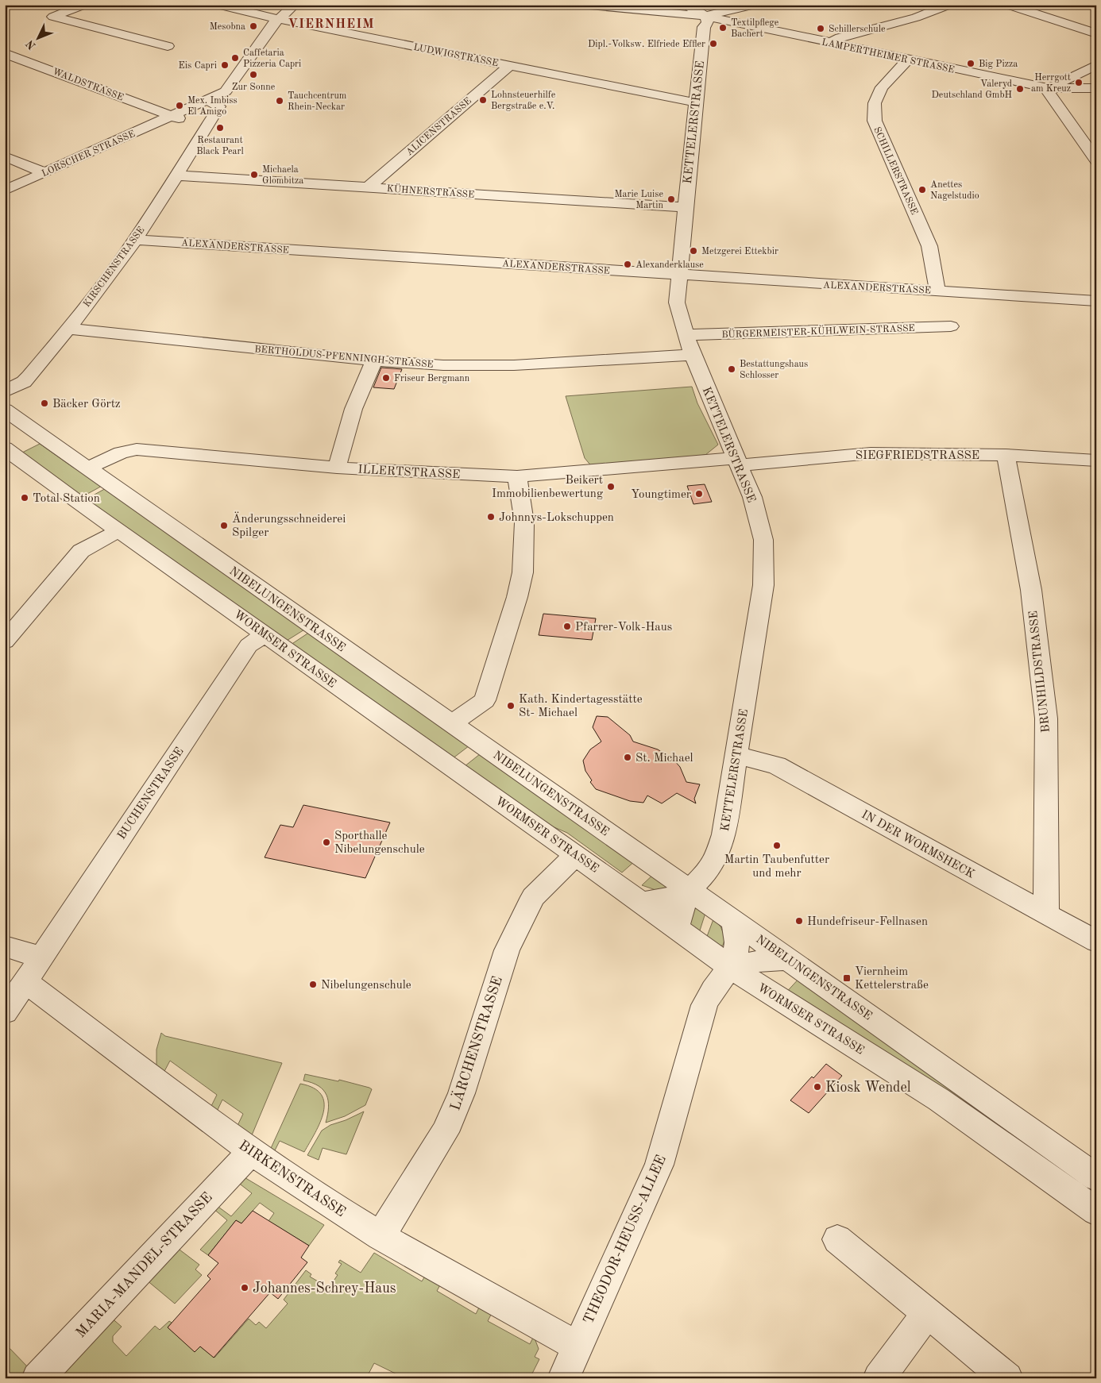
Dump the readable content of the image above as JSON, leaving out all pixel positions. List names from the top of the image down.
{
  "streets": {
    "street": [
      "LUDWIGSTRASSE",
      "LAMPERTHEIMER STRASSE",
      "WALDSTRASSE",
      "KETTELERSTRASSE",
      "ALICENSTRASSE",
      "LORSCHER STRASSE",
      "SCHILLERSTRASSE",
      "KÜHNERSTRASSE",
      "ALEXANDERSTRASSE",
      "KIRSCHENSTRASSE",
      "BÜRGERMEISTER-KÜHLWEIN-STRASSE",
      "BERTHOLDUS-PFENNINGH-STRASSE",
      "SIEGFRIEDSTRASSE",
      "ILLERTSTRASSE",
      "NIBELUNGENSTRASSE",
      "WORMSER STRASSE",
      "BRUNHILDSTRASSE",
      "BUCHENSTRASSE",
      "IN DER WORMSHECK",
      "LÄRCHENSTRASSE",
      "BIRKENSTRASSE",
      "THEODOR-HEUSS-ALLEE",
      "MARIA-MANDEL-STRASSE"
    ]
  },
  "crossings": [
    ["LUDWIGSTRASSE", "KETTELERSTRASSE"],
    ["LUDWIGSTRASSE", "ALICENSTRASSE"],
    ["LUDWIGSTRASSE", "LORSCHER STRASSE"],
    ["LAMPERTHEIMER STRASSE", "KETTELERSTRASSE"],
    ["LAMPERTHEIMER STRASSE", "SCHILLERSTRASSE"],
    ["WALDSTRASSE", "LORSCHER STRASSE"],
    ["KETTELERSTRASSE", "KÜHNERSTRASSE"],
    ["KETTELERSTRASSE", "ALEXANDERSTRASSE"],
    ["KETTELERSTRASSE", "BÜRGERMEISTER-KÜHLWEIN-STRASSE"],
    ["KETTELERSTRASSE", "BERTHOLDUS-PFENNINGH-STRASSE"],
    ["KETTELERSTRASSE", "SIEGFRIEDSTRASSE"],
    ["KETTELERSTRASSE", "ILLERTSTRASSE"],
    ["KETTELERSTRASSE", "NIBELUNGENSTRASSE"],
    ["KETTELERSTRASSE", "IN DER WORMSHECK"],
    ["ALICENSTRASSE", "KÜHNERSTRASSE"],
    ["SCHILLERSTRASSE", "ALEXANDERSTRASSE"],
    ["KÜHNERSTRASSE", "KIRSCHENSTRASSE"],
    ["ALEXANDERSTRASSE", "KIRSCHENSTRASSE"],
    ["KIRSCHENSTRASSE", "BERTHOLDUS-PFENNINGH-STRASSE"],
    ["SIEGFRIEDSTRASSE", "ILLERTSTRASSE"],
    ["SIEGFRIEDSTRASSE", "BRUNHILDSTRASSE"],
    ["ILLERTSTRASSE", "NIBELUNGENSTRASSE"],
    ["WORMSER STRASSE", "BUCHENSTRASSE"],
    ["WORMSER STRASSE", "LÄRCHENSTRASSE"],
    ["WORMSER STRASSE", "THEODOR-HEUSS-ALLEE"],
    ["BRUNHILDSTRASSE", "IN DER WORMSHECK"],
    ["BUCHENSTRASSE", "BIRKENSTRASSE"],
    ["LÄRCHENSTRASSE", "BIRKENSTRASSE"],
    ["BIRKENSTRASSE", "THEODOR-HEUSS-ALLEE"],
    ["BIRKENSTRASSE", "MARIA-MANDEL-STRASSE"]
  ],
  "districts": ["VIERNHEIM"],
  "places": {
    "other": [
      "Mesobna",
      "Textilpflege Bachert",
      "Schillerschule",
      "Dipl.-Volksw. Elfriede Effler",
      "Caffetaria Pizzeria Capri",
      "Big Pizza",
      "Eis Capri",
      "Zur Sonne",
      "Herrgott am Kreuz",
      "Valeryd Deutschland GmbH",
      "Lohnsteuerhilfe Bergstraße e.V.",
      "Tauchcentrum Rhein-Neckar",
      "Mex. Imbiss El Amigo",
      "Restaurant Black Pearl",
      "Michaela Glombitza",
      "Anettes Nagelstudio",
      "Marie Luise Martin",
      "Metzgerei Ettekbir",
      "Alexanderklause",
      "Bestattungshaus Schlosser",
      "Friseur Bergmann",
      "Bäcker Görtz",
      "Beikert Immobilienbewertung",
      "Youngtimer",
      "Total Station",
      "Johnnys-Lokschuppen",
      "Änderungsschneiderei Spilger",
      "Pfarrer-Volk-Haus",
      "Kath. Kindertagesstätte St- Michael",
      "St. Michael",
      "Sporthalle Nibelungenschule",
      "Martin Taubenfutter und mehr",
      "Hundefriseur-Fellnasen",
      "Nibelungenschule",
      "Kiosk Wendel",
      "Johannes-Schrey-Haus"
    ],
    "transit": ["Viernheim Kettelerstraße"]
  },
  "north": "bottom left"
}
